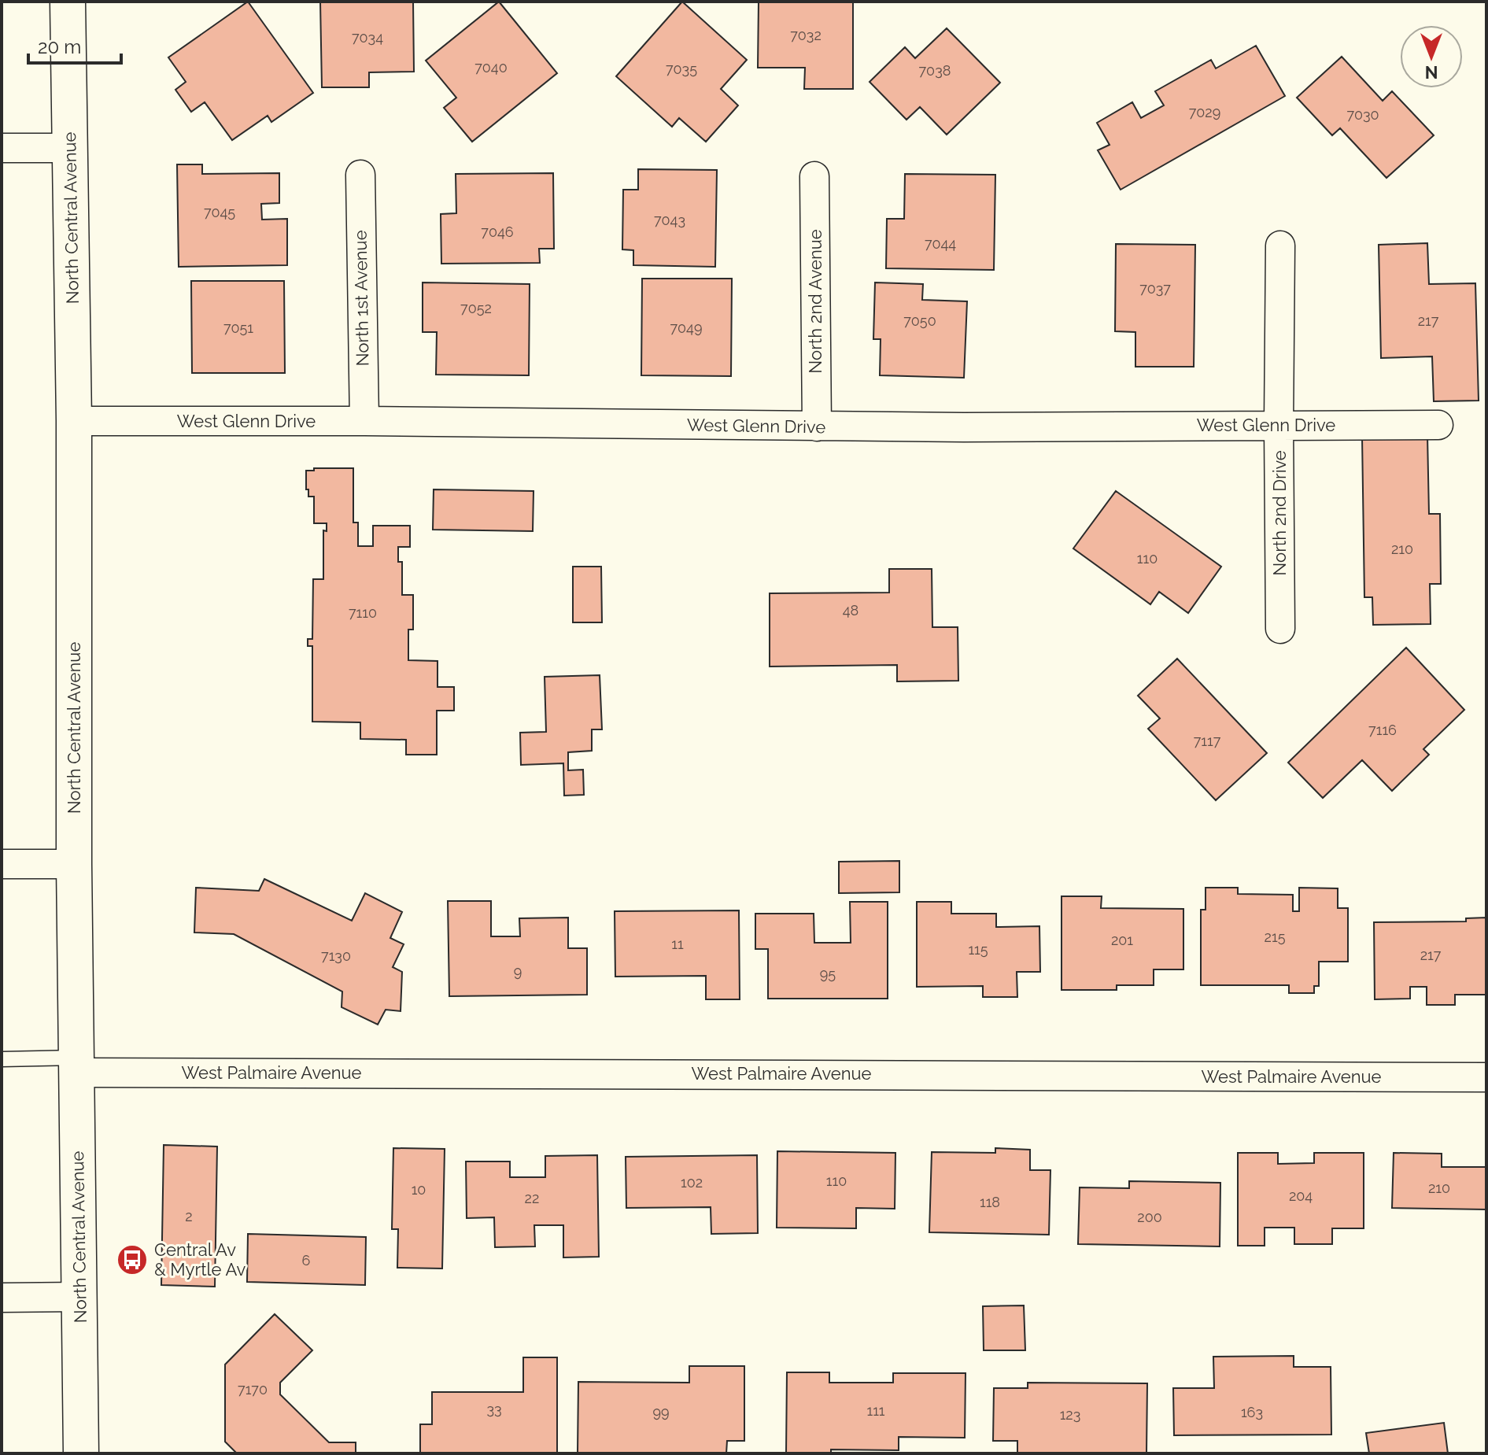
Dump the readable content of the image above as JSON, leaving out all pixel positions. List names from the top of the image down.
{
  "streets": {
    "main road": ["North Central Avenue"],
    "street": [
      "North 1st Avenue",
      "North 2nd Avenue",
      "West Glenn Drive",
      "North 2nd Drive",
      "West Palmaire Avenue"
    ]
  },
  "crossings": [
    ["North Central Avenue", "West Glenn Drive"],
    ["North Central Avenue", "West Palmaire Avenue"],
    ["North 1st Avenue", "West Glenn Drive"],
    ["North 2nd Avenue", "West Glenn Drive"],
    ["West Glenn Drive", "North 2nd Drive"]
  ],
  "places": {
    "bus stop": ["Central Av & Myrtle Av"]
  },
  "house_numbers": [
    "7032",
    "7034",
    "7040",
    "7035",
    "7038",
    "7029",
    "7030",
    "7045",
    "7043",
    "7046",
    "7044",
    "7037",
    "7052",
    "7050",
    "217",
    "7051",
    "7049",
    "210",
    "110",
    "48",
    "7110",
    "7116",
    "7117",
    "215",
    "201",
    "11",
    "115",
    "217",
    "7130",
    "9",
    "95",
    "110",
    "102",
    "210",
    "10",
    "204",
    "22",
    "118",
    "2",
    "200",
    "6",
    "7170",
    "33",
    "111",
    "99",
    "163",
    "123"
  ],
  "scale_bar": "20 m",
  "north": "bottom"
}
